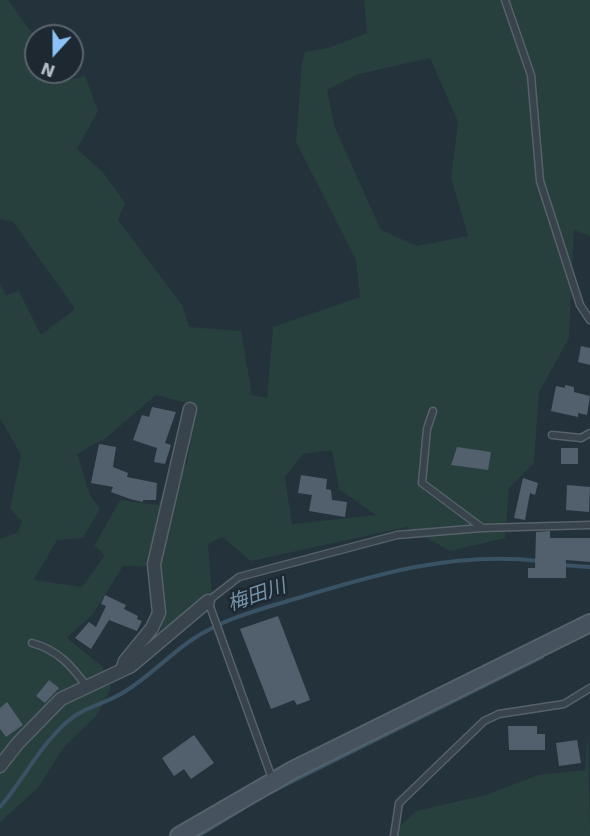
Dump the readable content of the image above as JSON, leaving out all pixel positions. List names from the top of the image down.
{
  "water": ["梅田川"],
  "north": "bottom"
}
